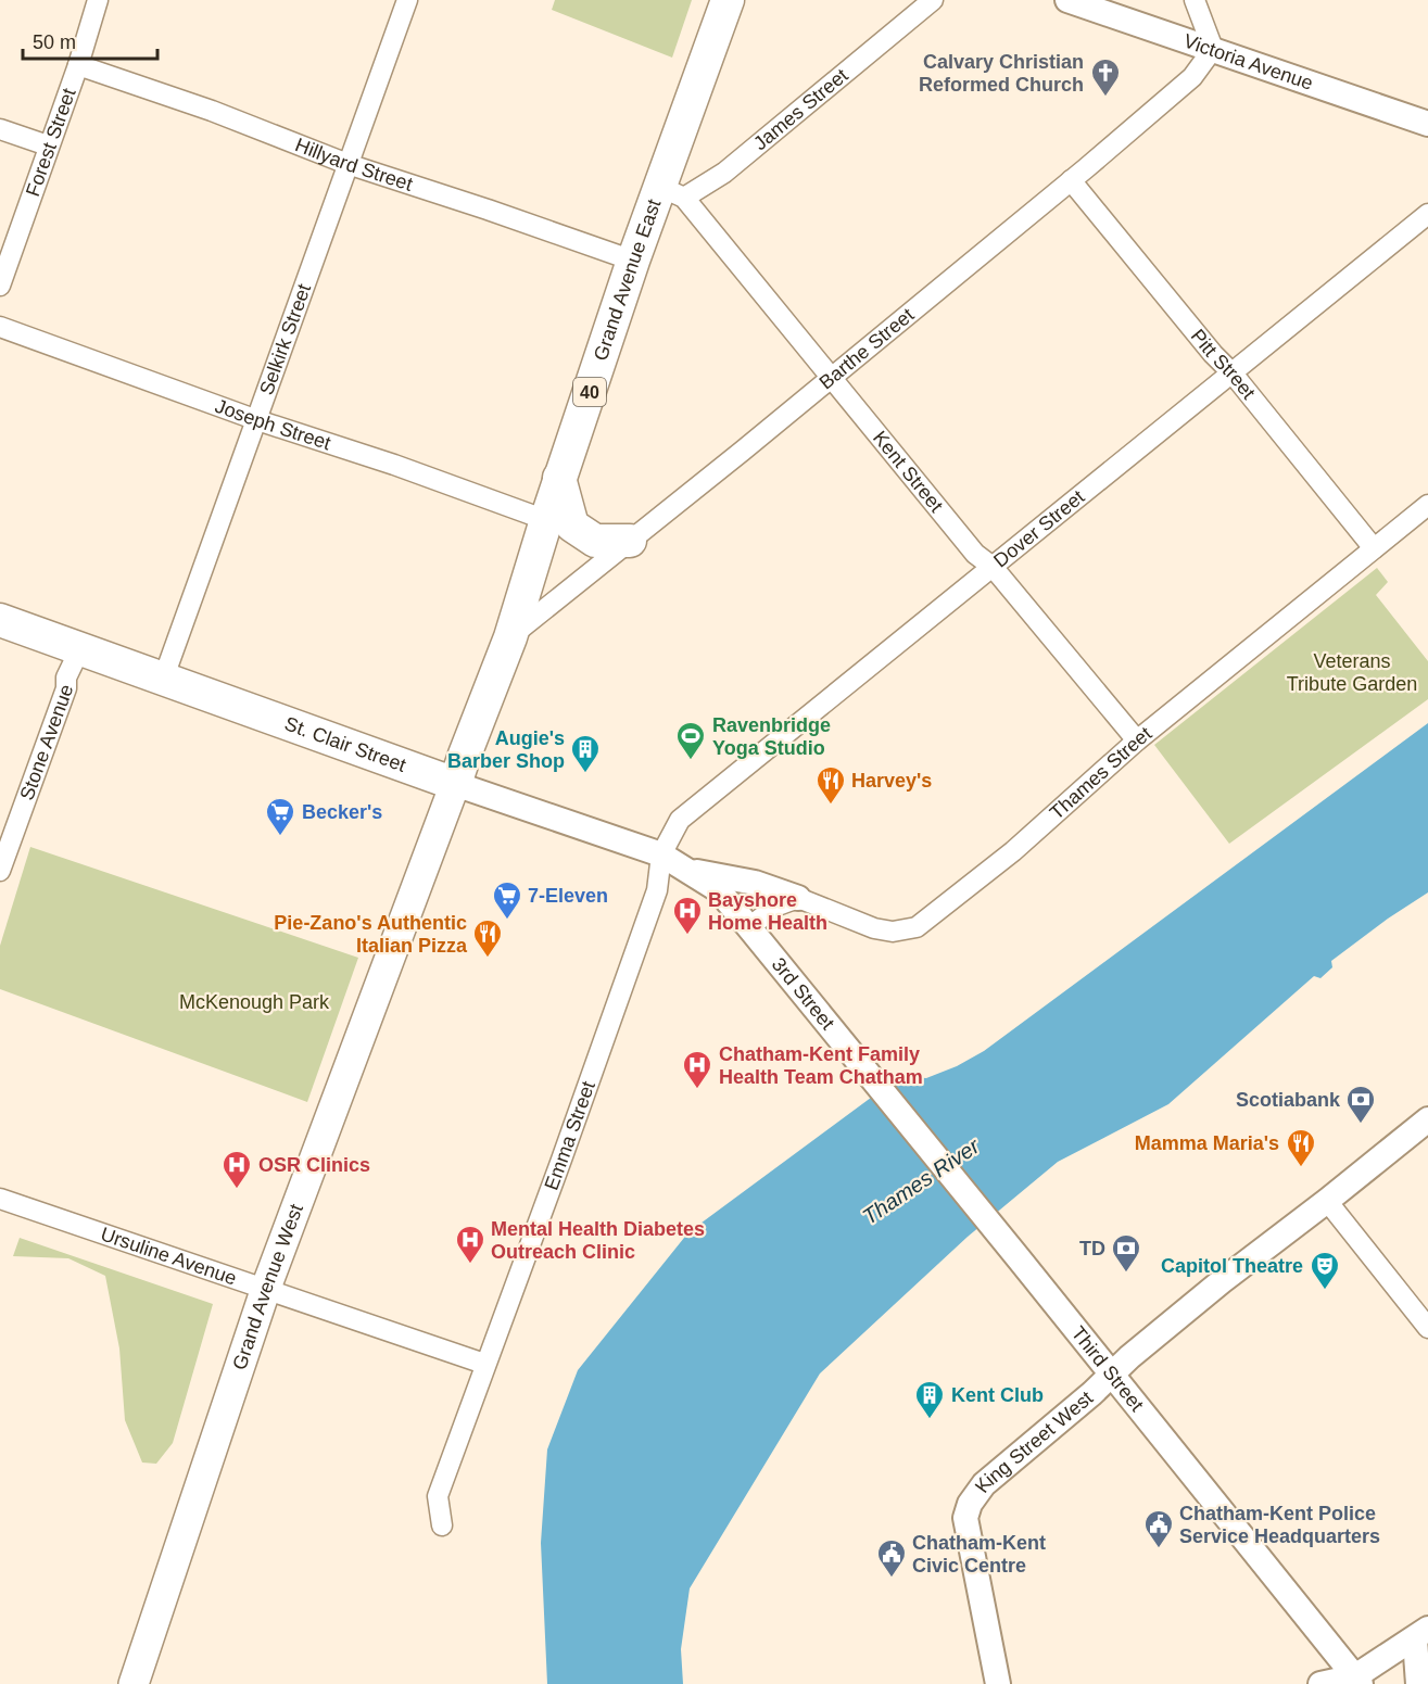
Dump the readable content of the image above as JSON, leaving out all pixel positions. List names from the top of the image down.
{
  "streets": {
    "main road": [
      "Grand Avenue East",
      "40",
      "St. Clair Street",
      "Grand Avenue West"
    ],
    "street": [
      "Victoria Avenue",
      "James Street",
      "Forest Street",
      "Hillyard Street",
      "Selkirk Street",
      "Barthe Street",
      "Pitt Street",
      "Joseph Street",
      "Kent Street",
      "Dover Street",
      "Stone Avenue",
      "Thames Street",
      "3rd Street",
      "Emma Street",
      "Ursuline Avenue",
      "Third Street",
      "King Street West"
    ]
  },
  "crossings": [
    ["Victoria Avenue", "Barthe Street"],
    ["James Street", "Grand Avenue East"],
    ["James Street", "Kent Street"],
    ["Forest Street", "Hillyard Street"],
    ["Hillyard Street", "Grand Avenue East"],
    ["Hillyard Street", "Selkirk Street"],
    ["Grand Avenue East", "Barthe Street"],
    ["Grand Avenue East", "Joseph Street"],
    ["Grand Avenue East", "Kent Street"],
    ["Grand Avenue East", "St. Clair Street"],
    ["Grand Avenue East", "Grand Avenue West"],
    ["Selkirk Street", "Joseph Street"],
    ["Selkirk Street", "St. Clair Street"],
    ["Barthe Street", "Pitt Street"],
    ["Barthe Street", "Kent Street"],
    ["Pitt Street", "Dover Street"],
    ["Pitt Street", "Thames Street"],
    ["Kent Street", "Dover Street"],
    ["Kent Street", "Thames Street"],
    ["Dover Street", "St. Clair Street"],
    ["Dover Street", "Emma Street"],
    ["Stone Avenue", "St. Clair Street"],
    ["St. Clair Street", "3rd Street"],
    ["St. Clair Street", "Emma Street"],
    ["St. Clair Street", "Grand Avenue West"],
    ["3rd Street", "Third Street"],
    ["Emma Street", "Ursuline Avenue"],
    ["Ursuline Avenue", "Grand Avenue West"],
    ["Third Street", "King Street West"]
  ],
  "water": ["Thames River"],
  "parks": ["Veterans Tribute Garden", "McKenough Park"],
  "places": {
    "church": ["Calvary Christian Reformed Church"],
    "sports": ["Ravenbridge Yoga Studio"],
    "building": ["Augie's Barber Shop", "Kent Club"],
    "restaurant": ["Harvey's", "Pie-Zano's Authentic Italian Pizza", "Mamma Maria's"],
    "supermarket": ["Becker's", "7-Eleven"],
    "hospital": [
      "Bayshore Home Health",
      "Chatham-Kent Family Health Team Chatham",
      "OSR Clinics",
      "Mental Health Diabetes Outreach Clinic"
    ],
    "bank": ["Scotiabank", "TD"],
    "theatre": ["Capitol Theatre"],
    "public building": ["Chatham-Kent Police Service Headquarters", "Chatham-Kent Civic Centre"]
  },
  "scale_bar": "50 m"
}
